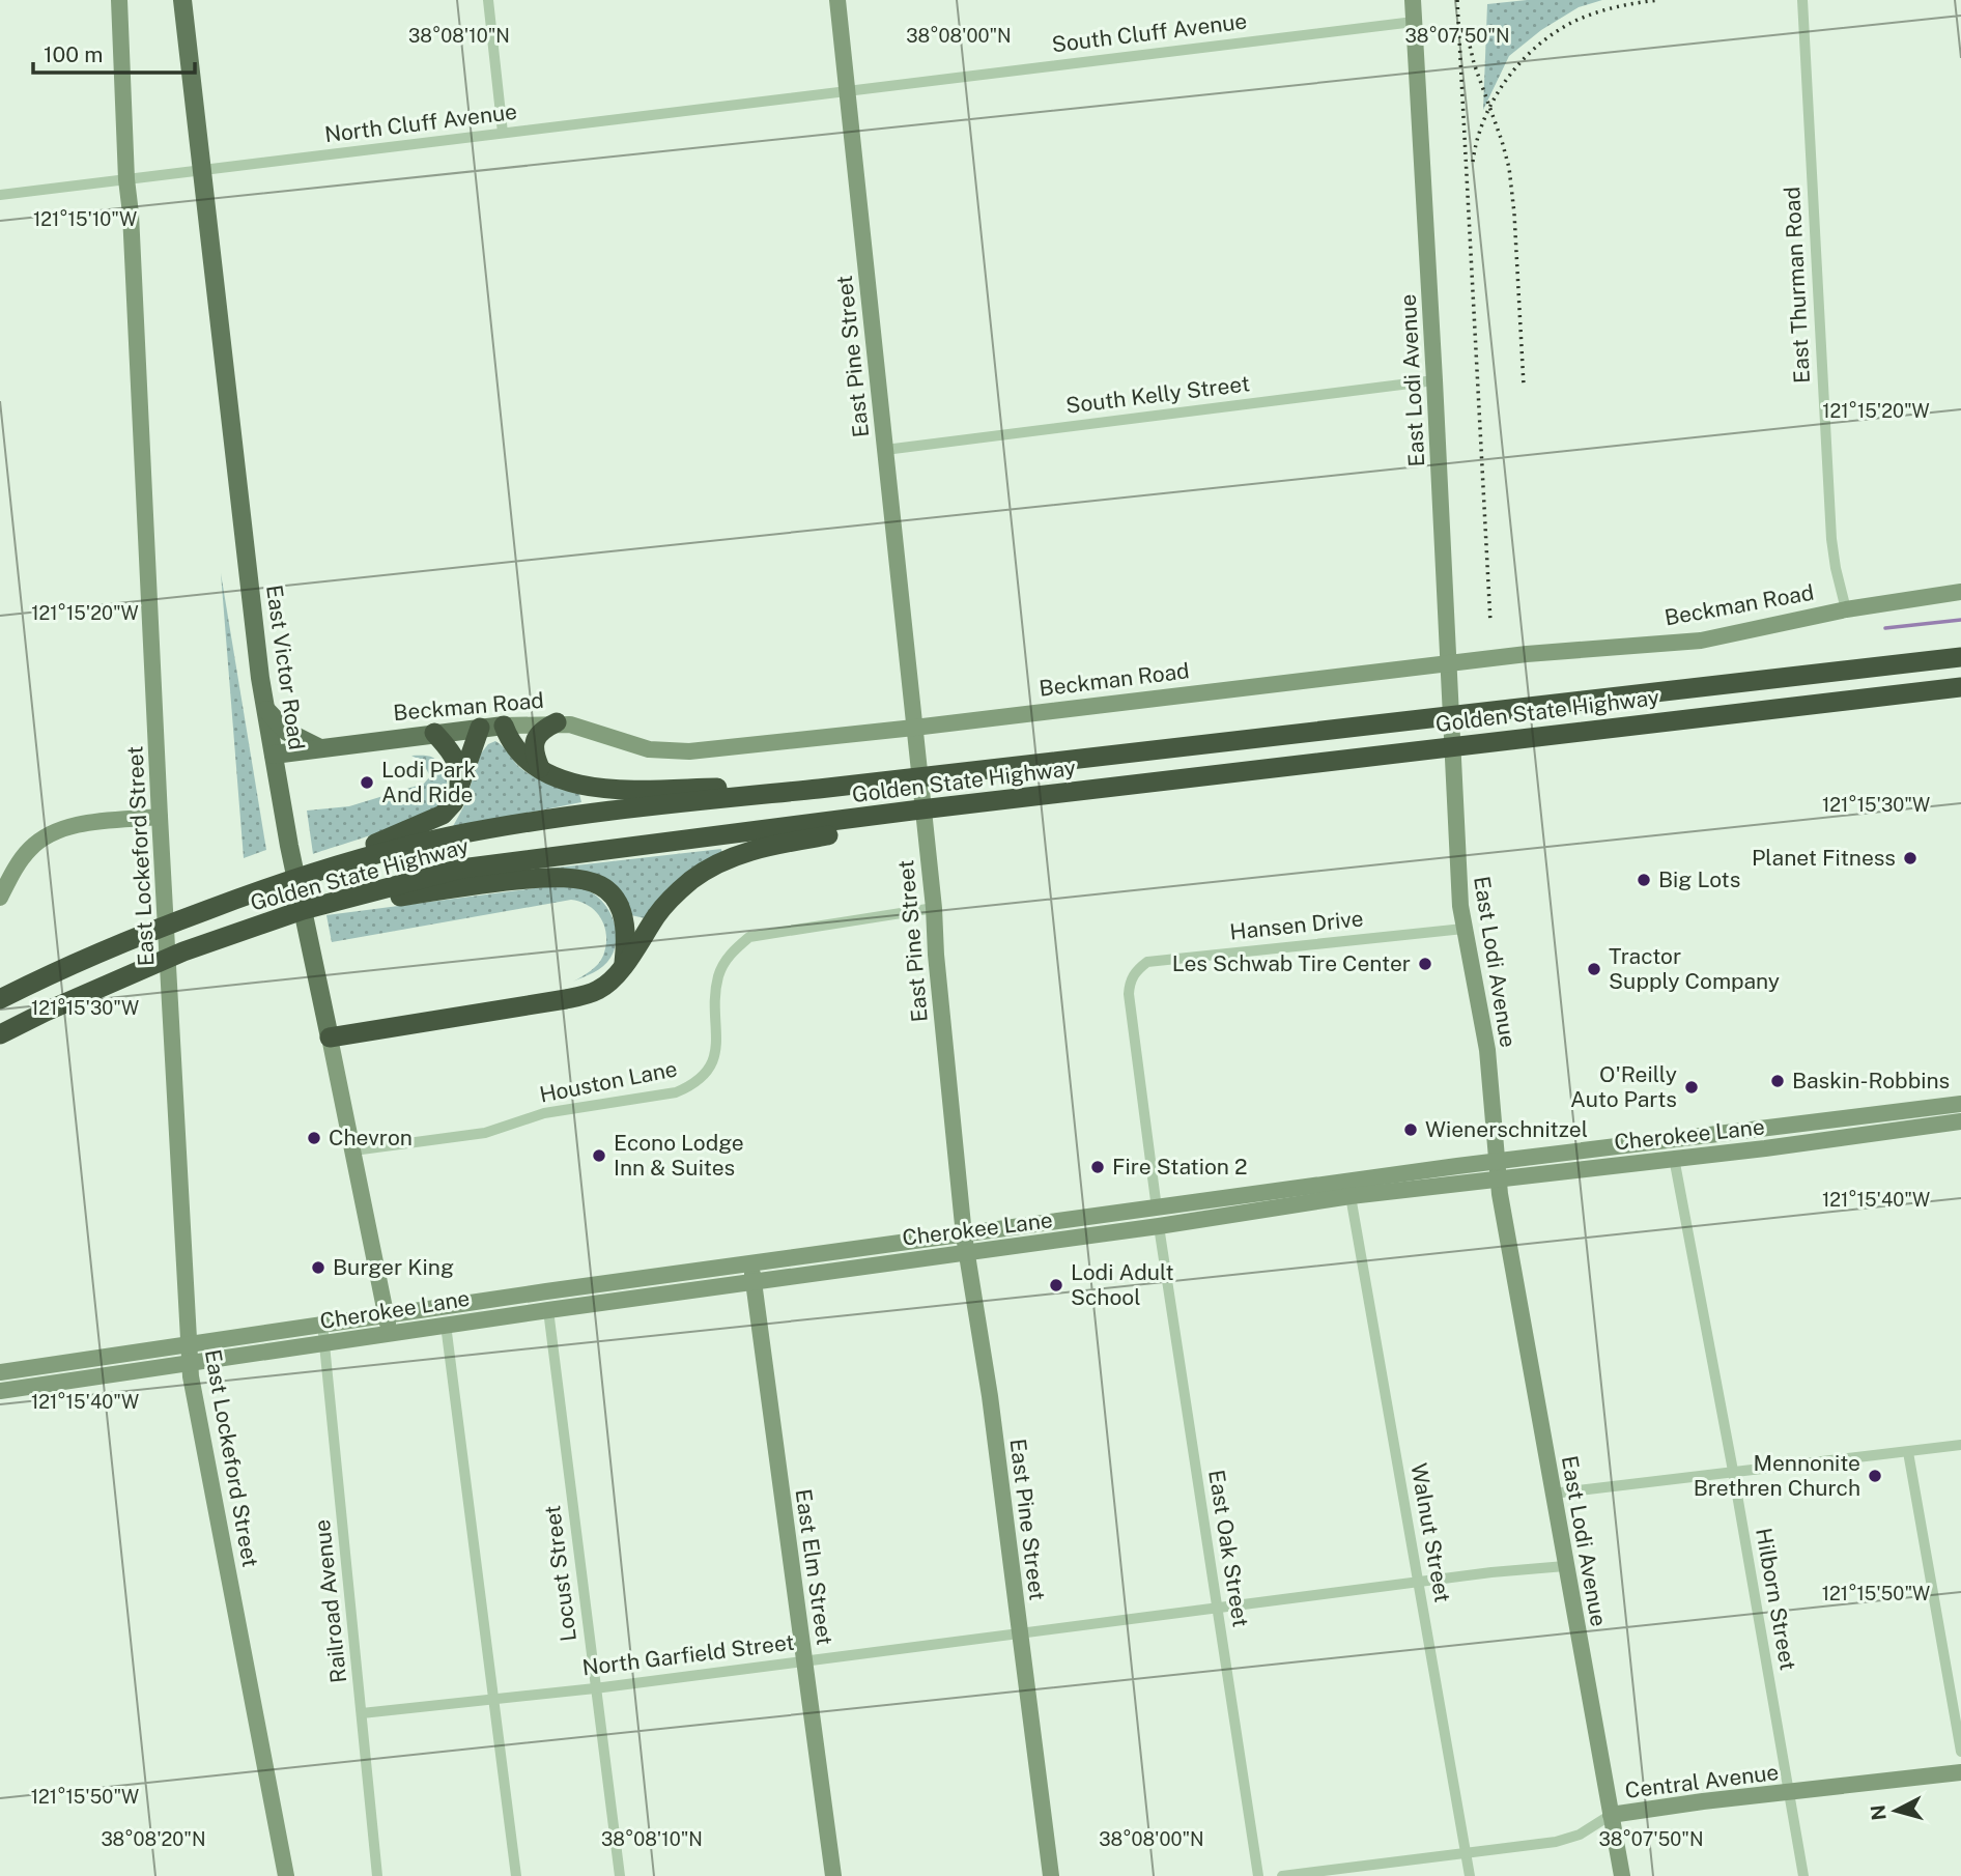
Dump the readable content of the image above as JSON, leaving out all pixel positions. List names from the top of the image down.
{
  "streets": {
    "highway": ["Golden State Highway"],
    "main road": ["Beckman Road", "East Victor Road"],
    "street": [
      "South Cluff Avenue",
      "North Cluff Avenue",
      "East Thurman Road",
      "East Pine Street",
      "East Lodi Avenue",
      "South Kelly Street",
      "East Lockeford Street",
      "Hansen Drive",
      "Houston Lane",
      "Cherokee Lane",
      "Walnut Street",
      "East Oak Street",
      "East Elm Street",
      "Locust Street",
      "Hilborn Street",
      "Railroad Avenue",
      "North Garfield Street",
      "Central Avenue"
    ]
  },
  "crossings": [
    ["South Cluff Avenue", "North Cluff Avenue"],
    ["South Cluff Avenue", "East Pine Street"],
    ["South Cluff Avenue", "East Lodi Avenue"],
    ["North Cluff Avenue", "East Pine Street"],
    ["North Cluff Avenue", "East Victor Road"],
    ["North Cluff Avenue", "East Lockeford Street"],
    ["East Thurman Road", "Beckman Road"],
    ["East Pine Street", "South Kelly Street"],
    ["East Pine Street", "Beckman Road"],
    ["East Pine Street", "Houston Lane"],
    ["East Pine Street", "Cherokee Lane"],
    ["East Pine Street", "North Garfield Street"],
    ["East Lodi Avenue", "South Kelly Street"],
    ["East Lodi Avenue", "Beckman Road"],
    ["East Lodi Avenue", "Hansen Drive"],
    ["East Lodi Avenue", "Cherokee Lane"],
    ["East Lodi Avenue", "North Garfield Street"],
    ["East Lodi Avenue", "Central Avenue"],
    ["Beckman Road", "East Victor Road"],
    ["East Victor Road", "Houston Lane"],
    ["East Victor Road", "Cherokee Lane"],
    ["East Lockeford Street", "Cherokee Lane"],
    ["Hansen Drive", "Cherokee Lane"],
    ["Cherokee Lane", "Walnut Street"],
    ["Cherokee Lane", "East Oak Street"],
    ["Cherokee Lane", "East Elm Street"],
    ["Cherokee Lane", "Locust Street"],
    ["Cherokee Lane", "Hilborn Street"],
    ["Cherokee Lane", "Railroad Avenue"],
    ["Walnut Street", "North Garfield Street"],
    ["Walnut Street", "Central Avenue"],
    ["East Oak Street", "North Garfield Street"],
    ["East Elm Street", "North Garfield Street"],
    ["Locust Street", "North Garfield Street"],
    ["Hilborn Street", "Central Avenue"],
    ["Railroad Avenue", "North Garfield Street"]
  ],
  "places": [
    "Lodi Park And Ride",
    "Planet Fitness",
    "Big Lots",
    "Les Schwab Tire Center",
    "Tractor Supply Company",
    "Baskin-Robbins",
    "O'Reilly Auto Parts",
    "Wienerschnitzel",
    "Chevron",
    "Econo Lodge Inn & Suites",
    "Fire Station 2",
    "Burger King",
    "Lodi Adult School",
    "Mennonite Brethren Church"
  ],
  "scale_bar": "100 m",
  "north": "left",
  "coordinates": [
    "38°08'10\"N",
    "38°08'00\"N",
    "38°07'50\"N",
    "121°15'10\"W",
    "121°15'20\"W",
    "121°15'30\"W",
    "121°15'40\"W",
    "121°15'50\"W",
    "38°08'20\"N"
  ]
}
